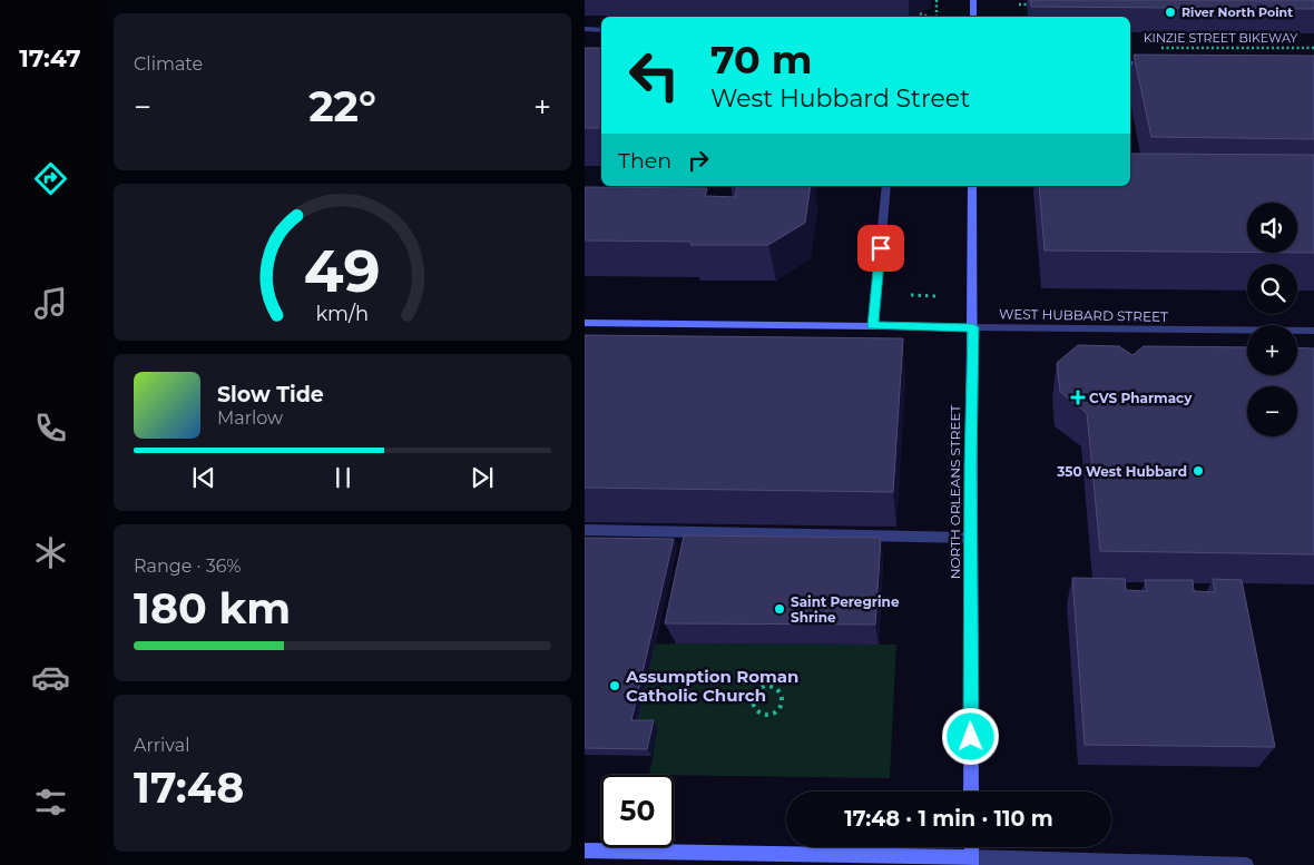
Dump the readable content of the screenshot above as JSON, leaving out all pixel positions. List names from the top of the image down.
{
  "streets": {
    "main road": ["WEST HUBBARD STREET", "NORTH ORLEANS STREET"],
    "path": ["KINZIE STREET BIKEWAY"]
  },
  "crossings": [
    ["WEST HUBBARD STREET", "NORTH ORLEANS STREET"]
  ],
  "places": {
    "other": [
      "River North Point",
      "350 West Hubbard",
      "Saint Peregrine Shrine",
      "Assumption Roman Catholic Church"
    ],
    "health": ["CVS Pharmacy"]
  },
  "page": {
    "tabs": "17:47",
    "tile": [
      "Climate",
      ["Range · 36%", "180 km"],
      ["Arrival", "17:48"]
    ],
    "turn": ["70 m", "West Hubbard Street"],
    "heat": ["−", "22°", "+"],
    "then": "Then",
    "map_buttons": ["+", "−"],
    "song": ["Slow Tide", "Marlow"],
    "limit": "50",
    "trip": "17:48 · 1 min · 110 m",
    "gauge": ["49", "km/h"]
  }
}
